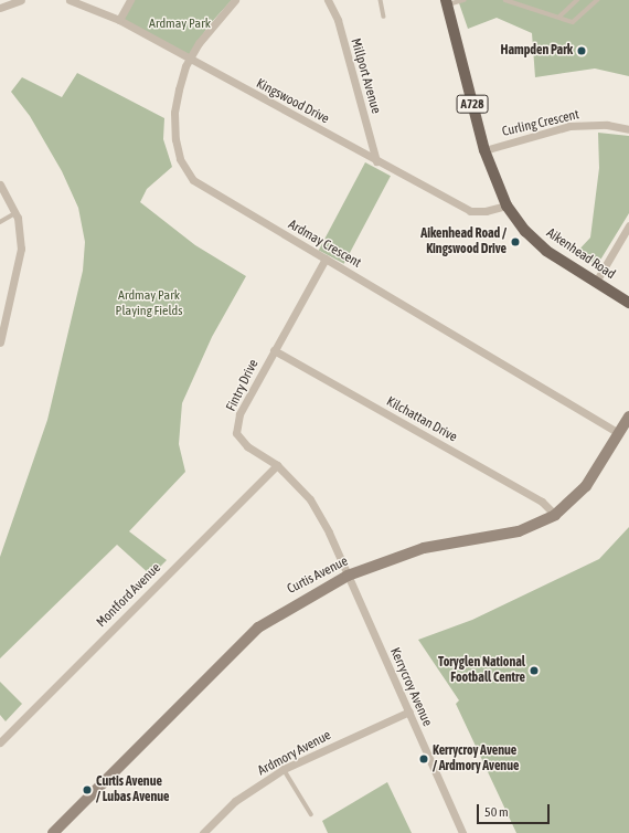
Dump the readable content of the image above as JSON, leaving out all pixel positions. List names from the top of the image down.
{
  "streets": {
    "main road": ["A728", "Aikenhead Road"],
    "street": [
      "Millport Avenue",
      "Kingswood Drive",
      "Curling Crescent",
      "Ardmay Crescent",
      "Fintry Drive",
      "Kilchattan Drive",
      "Curtis Avenue",
      "Montford Avenue",
      "Kerrycroy Avenue",
      "Ardmory Avenue"
    ]
  },
  "crossings": [
    ["Millport Avenue", "Kingswood Drive"],
    ["Kingswood Drive", "Ardmay Crescent"],
    ["Kingswood Drive", "Aikenhead Road"],
    ["Curling Crescent", "Aikenhead Road"],
    ["Ardmay Crescent", "Fintry Drive"],
    ["Ardmay Crescent", "Curtis Avenue"],
    ["Fintry Drive", "Kilchattan Drive"],
    ["Fintry Drive", "Curtis Avenue"],
    ["Fintry Drive", "Montford Avenue"],
    ["Fintry Drive", "Kerrycroy Avenue"],
    ["Kilchattan Drive", "Curtis Avenue"],
    ["Curtis Avenue", "Kerrycroy Avenue"],
    ["Kerrycroy Avenue", "Ardmory Avenue"]
  ],
  "parks": ["Ardmay Park", "Ardmay Park Playing Fields"],
  "places": [
    "Hampden Park",
    "Aikenhead Road / Kingswood Drive",
    "Toryglen National Football Centre",
    "Kerrycroy Avenue / Ardmory Avenue",
    "Curtis Avenue / Lubas Avenue"
  ],
  "scale_bar": "50 m"
}
